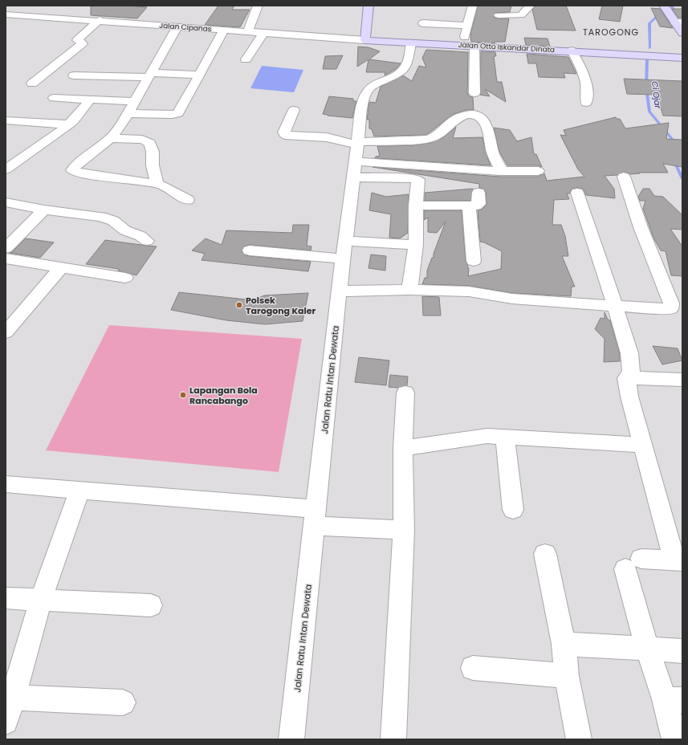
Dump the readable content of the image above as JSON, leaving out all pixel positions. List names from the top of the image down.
{
  "streets": {
    "main road": ["Jalan Otto Iskandar Dinata"],
    "street": ["Jalan Cipanas", "Jalan Ratu Intan Dewata"]
  },
  "crossings": [
    ["Jalan Cipanas", "Jalan Otto Iskandar Dinata"],
    ["Jalan Otto Iskandar Dinata", "Jalan Ratu Intan Dewata"]
  ],
  "districts": ["TAROGONG"],
  "water": ["Ci Ojar"],
  "places": ["Polsek Tarogong Kaler", "Lapangan Bola Rancabango"]
}
